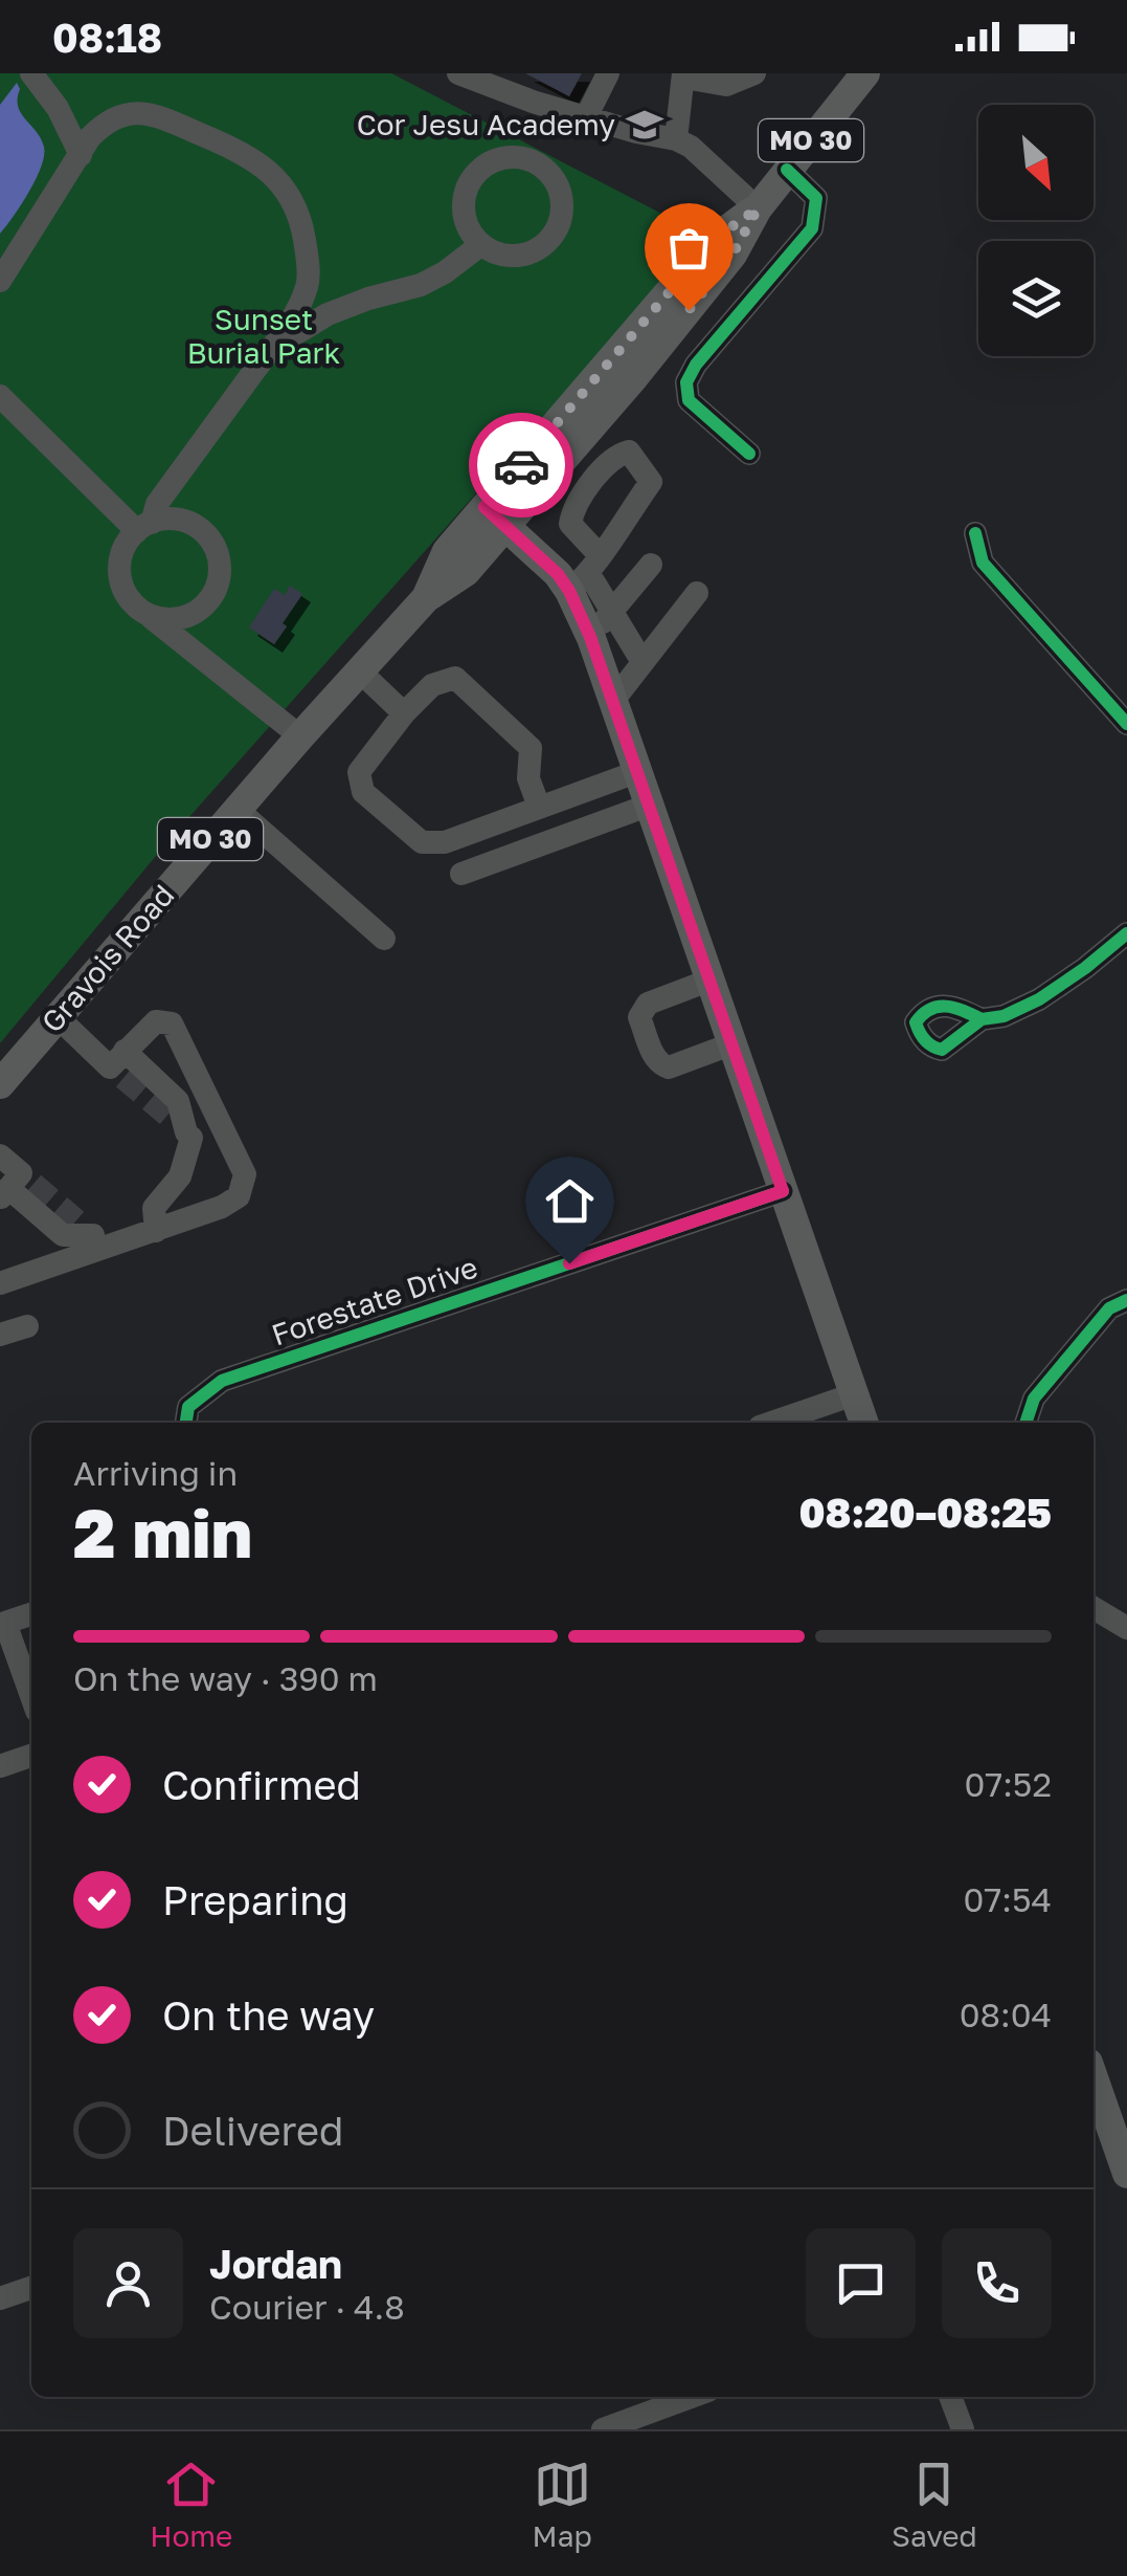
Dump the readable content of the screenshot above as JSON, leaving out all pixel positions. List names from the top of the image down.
{
  "streets": {
    "main road": ["MO 30", "Gravois Road"],
    "street": ["Forestate Drive"]
  },
  "parks": ["Sunset Burial Park"],
  "places": {
    "school or university": ["Cor Jesu Academy"]
  },
  "north": "bottom right",
  "page": {
    "status": "08:18",
    "heading": ["2 min", "Arriving in", "08:20–08:25"],
    "panel": ["Jordan", "Courier · 4.8"],
    "bar": "On the way · 390 m",
    "list": [
      ["Confirmed", "07:52"],
      ["Preparing", "07:54"],
      ["On the way", "08:04"],
      "Delivered"
    ],
    "tabs": ["Home", "Map", "Saved"]
  }
}
